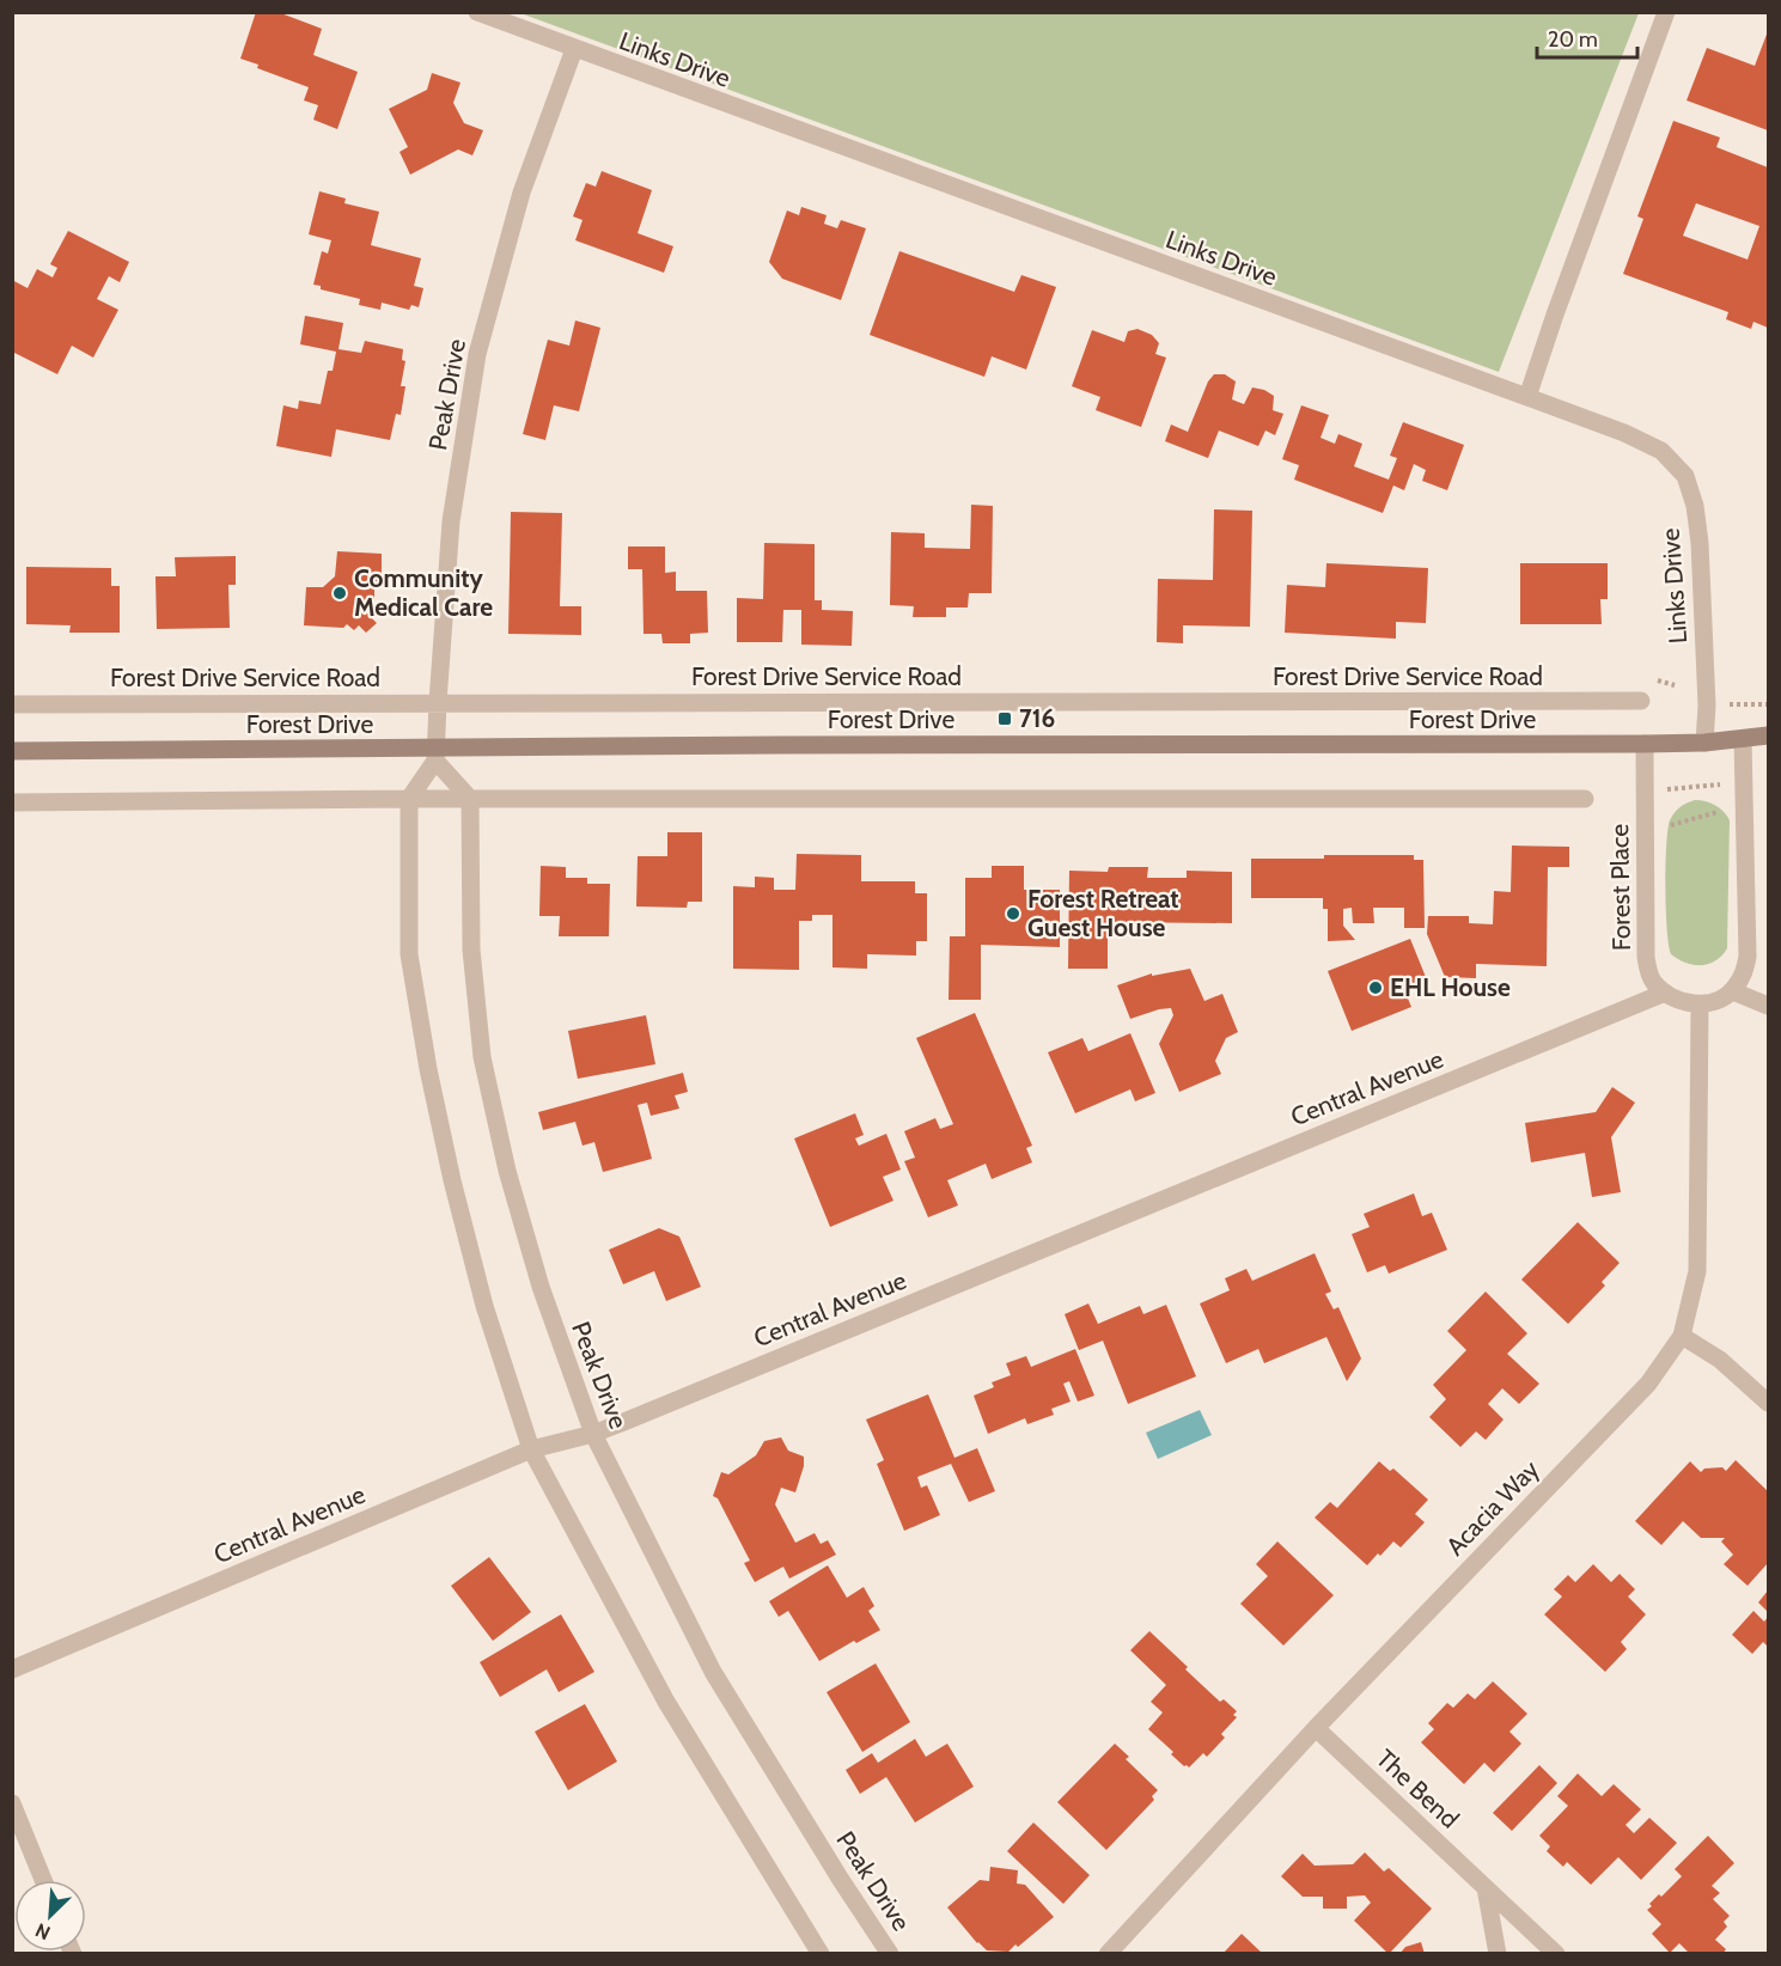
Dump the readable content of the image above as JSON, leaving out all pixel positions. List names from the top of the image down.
{
  "streets": {
    "main road": ["Forest Drive"],
    "street": [
      "Links Drive",
      "Peak Drive",
      "Forest Drive Service Road",
      "Forest Place",
      "Central Avenue",
      "Acacia Way",
      "The Bend"
    ]
  },
  "crossings": [
    ["Links Drive", "Peak Drive"],
    ["Links Drive", "Forest Drive"],
    ["Peak Drive", "Forest Drive Service Road"],
    ["Peak Drive", "Forest Drive"],
    ["Peak Drive", "Central Avenue"],
    ["Forest Drive", "Forest Place"],
    ["Forest Place", "Central Avenue"],
    ["Acacia Way", "The Bend"]
  ],
  "places": {
    "other": ["Community Medical Care", "Forest Retreat Guest House", "EHL House"],
    "transit": ["716"]
  },
  "scale_bar": "20 m",
  "north": "bottom left"
}
